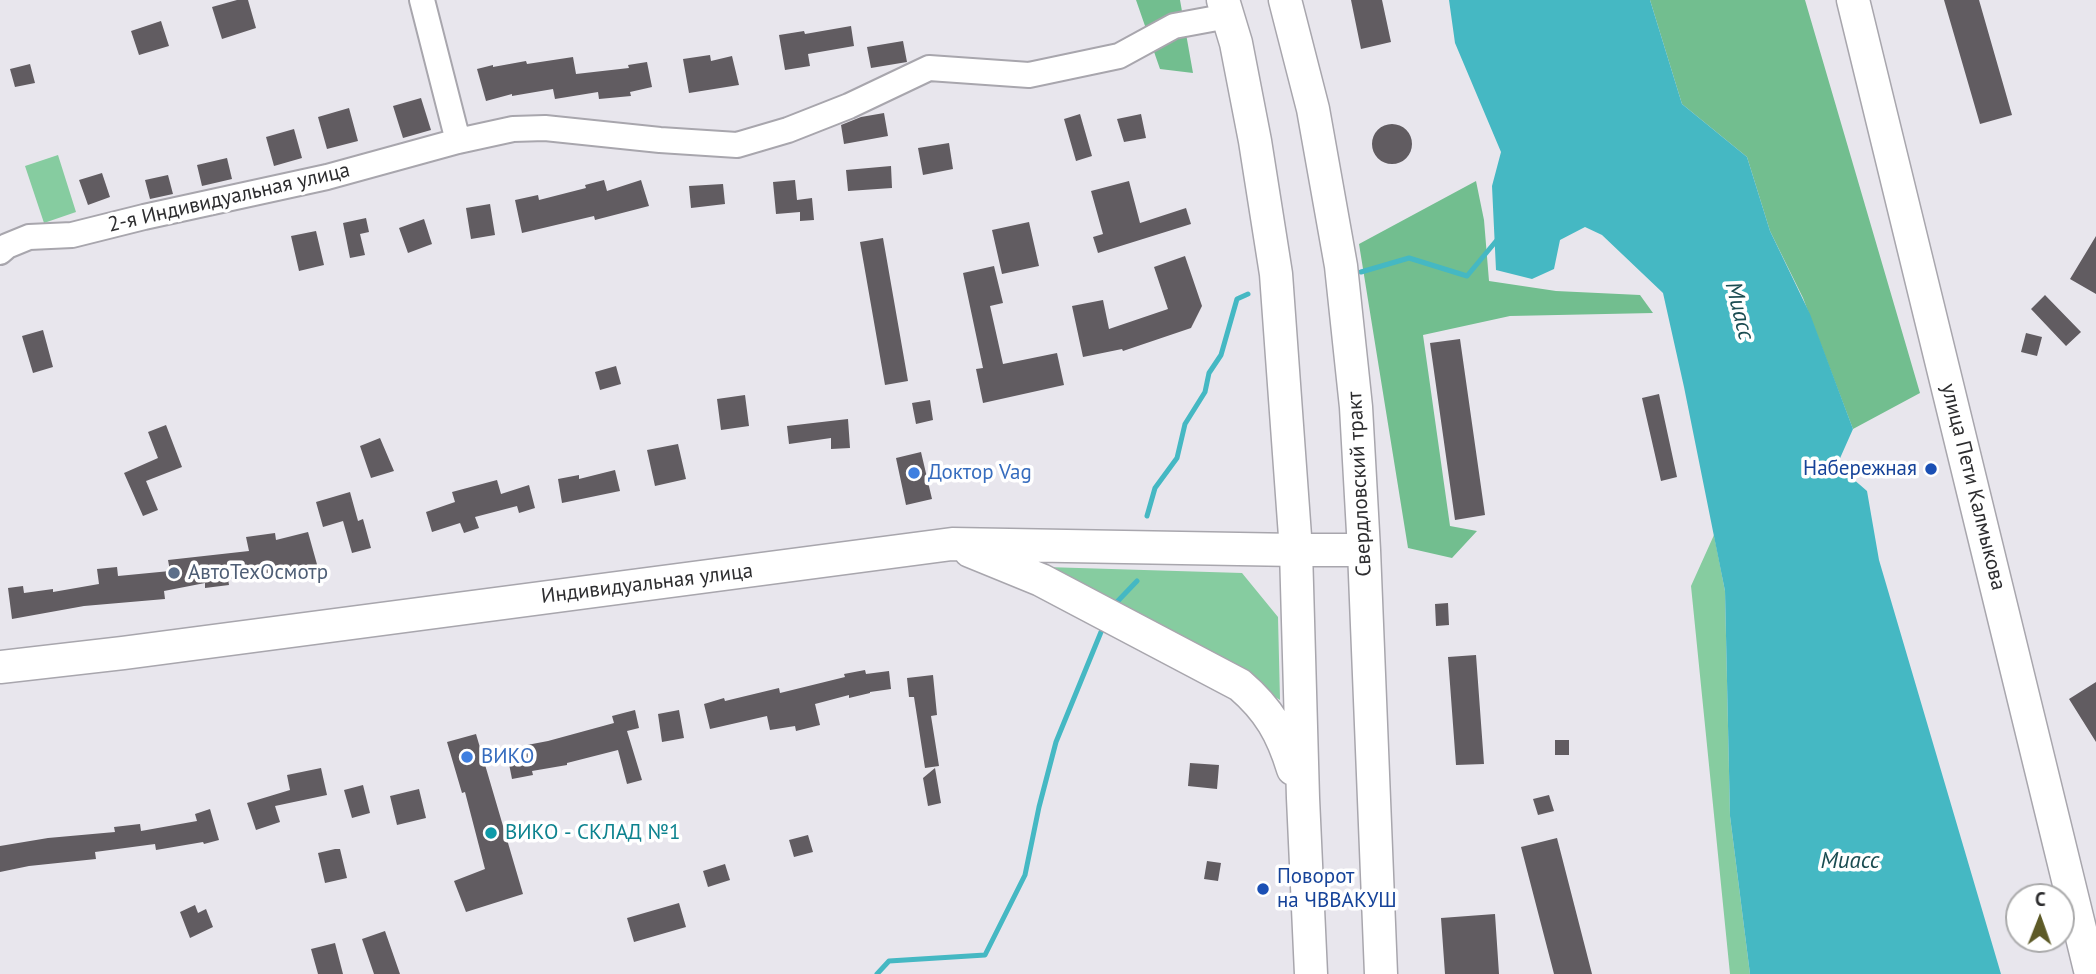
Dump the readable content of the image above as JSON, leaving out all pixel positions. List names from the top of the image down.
{
  "streets": {
    "main road": ["Свердловский тракт", "улица Пети Калмыкова", "Индивидуальная улица"],
    "street": ["2-я Индивидуальная улица"]
  },
  "crossings": [
    ["Свердловский тракт", "Индивидуальная улица"]
  ],
  "water": ["Миасс"],
  "places": [
    "Набережная",
    "Доктор Vag",
    "АвтоТехОсмотр",
    "ВИКО",
    "ВИКО - СКЛАД №1",
    "Поворот на ЧВВАКУШ"
  ],
  "north": "top"
}
